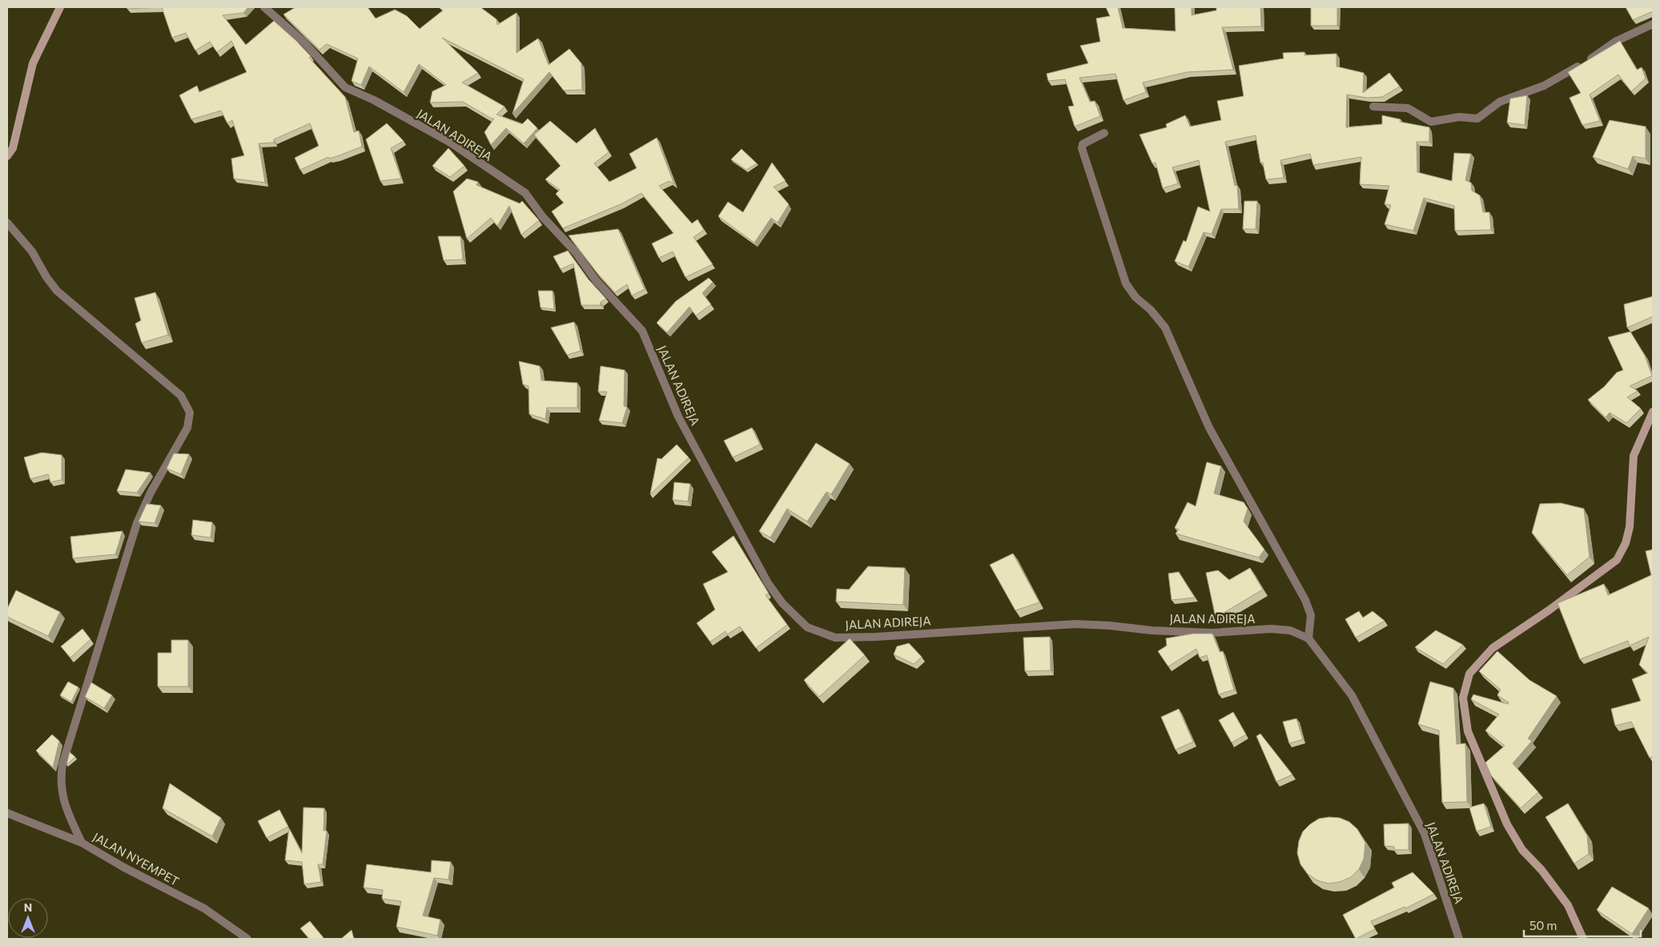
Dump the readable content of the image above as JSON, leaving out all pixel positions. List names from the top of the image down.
{
  "streets": {
    "street": ["JALAN ADIREJA", "JALAN NYEMPET"]
  },
  "scale_bar": "50 m",
  "north": "top"
}
